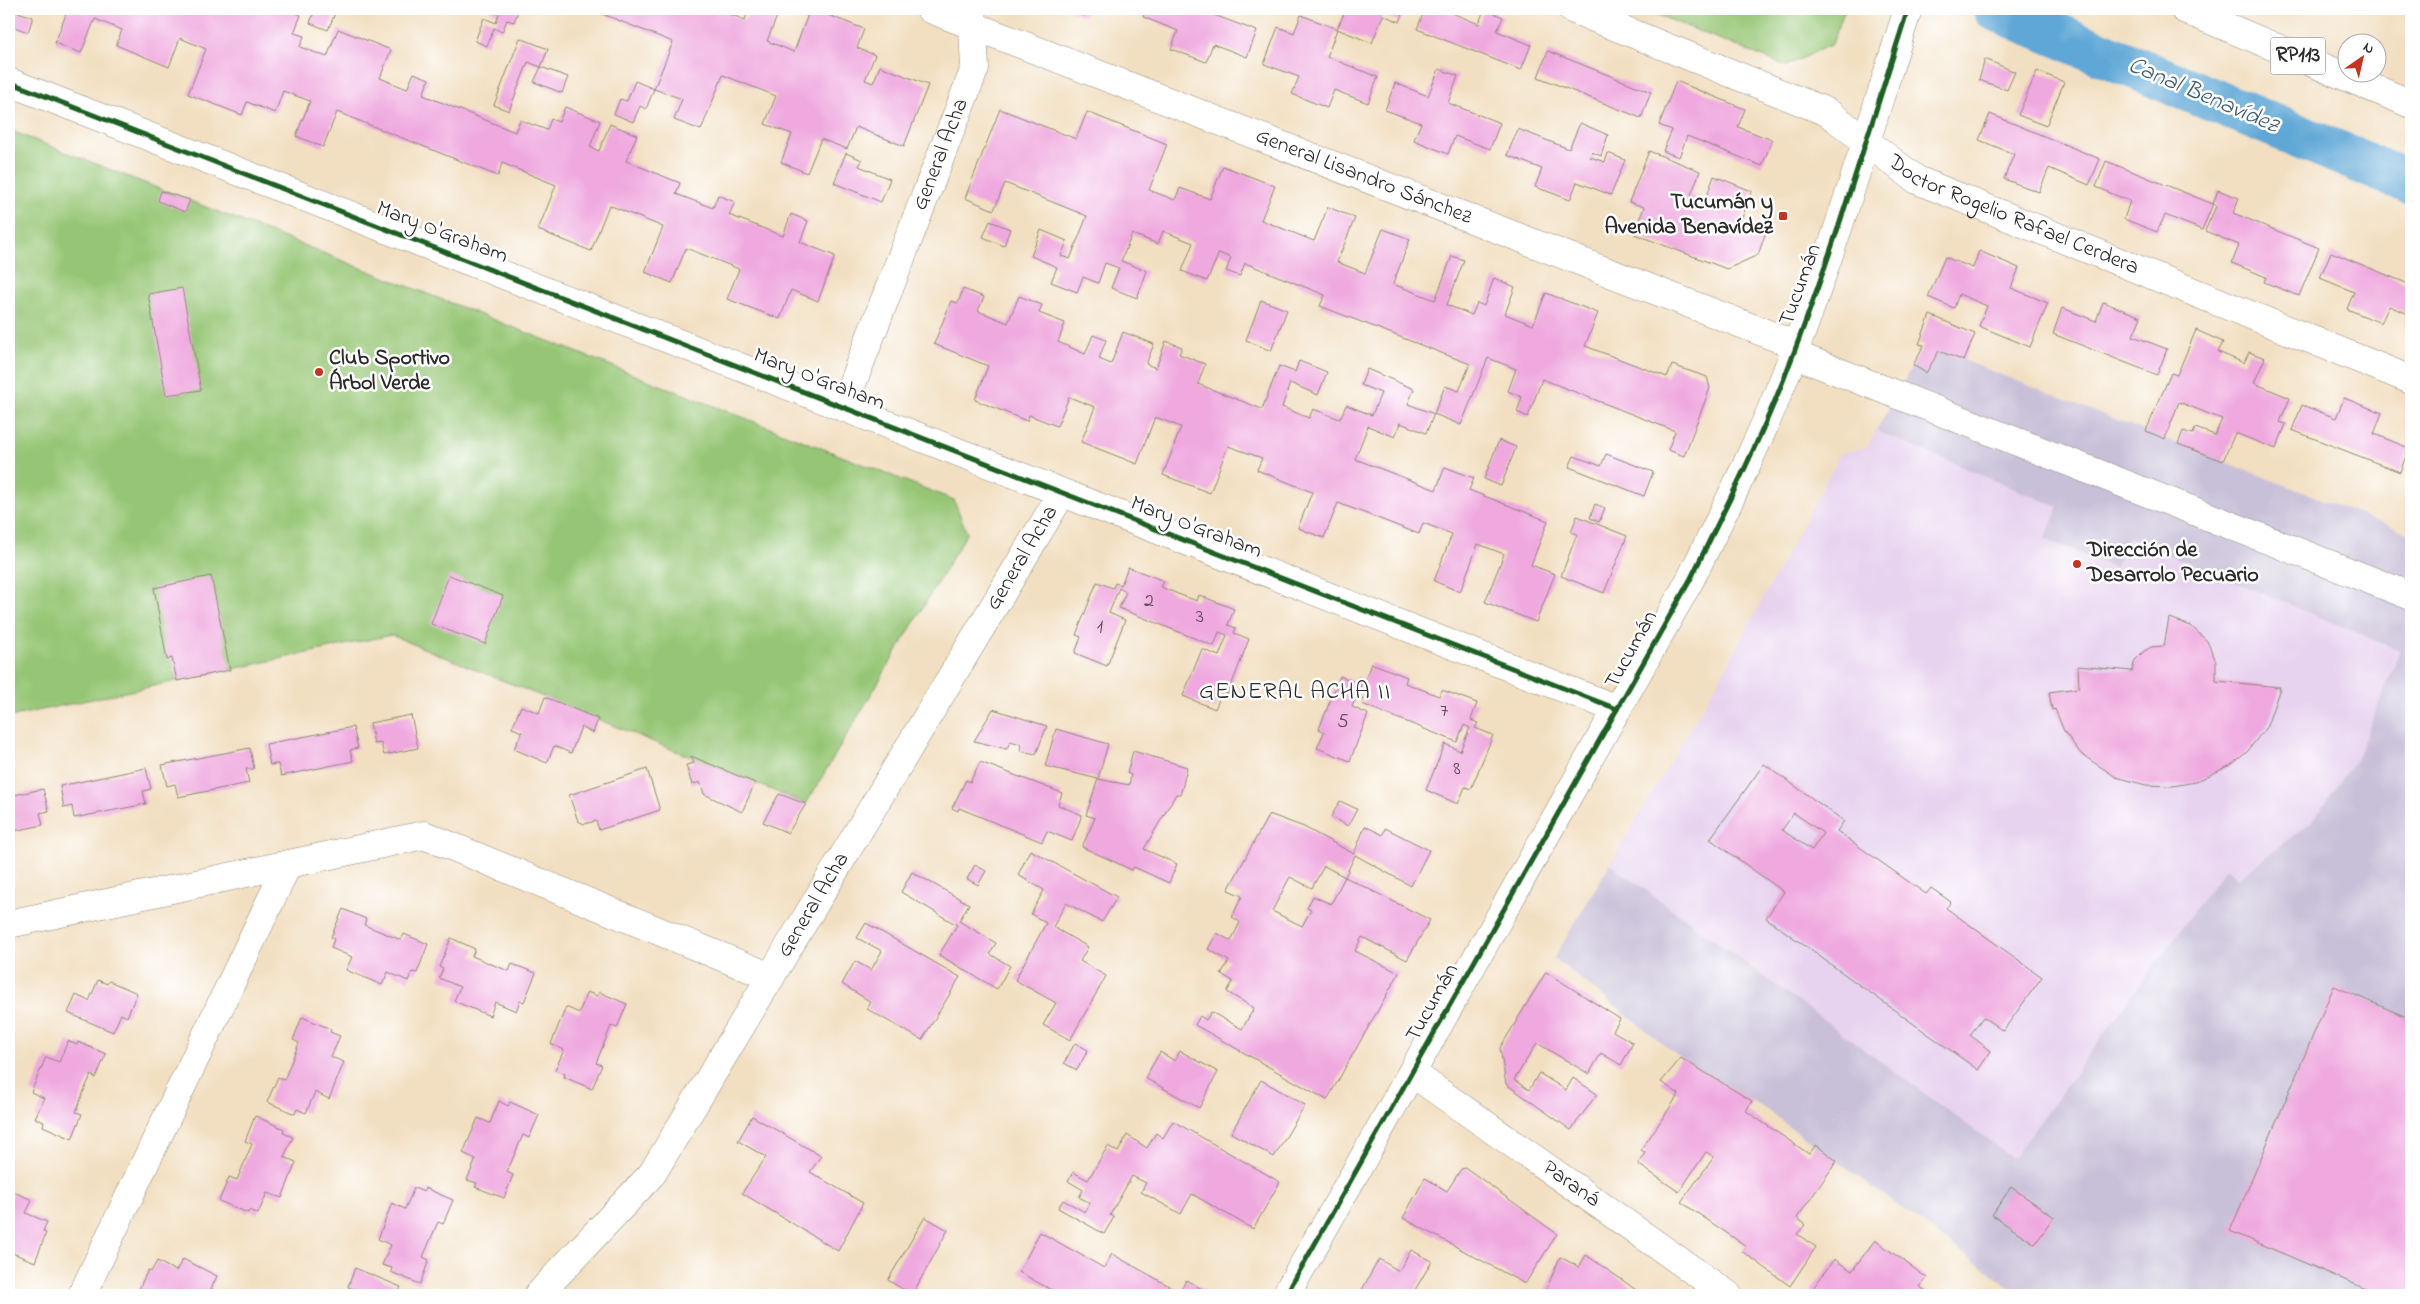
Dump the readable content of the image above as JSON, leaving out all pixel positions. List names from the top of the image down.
{
  "streets": {
    "street": [
      "RP113",
      "General Acha",
      "General Lisandro Sánchez",
      "Doctor Rogelio Rafael Cerdera",
      "Mary O'Graham",
      "Tucumán",
      "Paraná"
    ]
  },
  "crossings": [
    ["General Acha", "General Lisandro Sánchez"],
    ["General Acha", "Mary O'Graham"],
    ["General Lisandro Sánchez", "Tucumán"],
    ["Doctor Rogelio Rafael Cerdera", "Tucumán"],
    ["Mary O'Graham", "Tucumán"],
    ["Tucumán", "Paraná"]
  ],
  "districts": ["GENERAL ACHA II"],
  "water": ["Canal Benavídez"],
  "places": {
    "transit": ["Tucumán y Avenida Benavídez"],
    "other": ["Club Sportivo Árbol Verde", "Dirección de Desarrolo Pecuario"]
  },
  "house_numbers": [
    "2",
    "3",
    "1",
    "7",
    "5",
    "8"
  ],
  "north": "top right"
}
